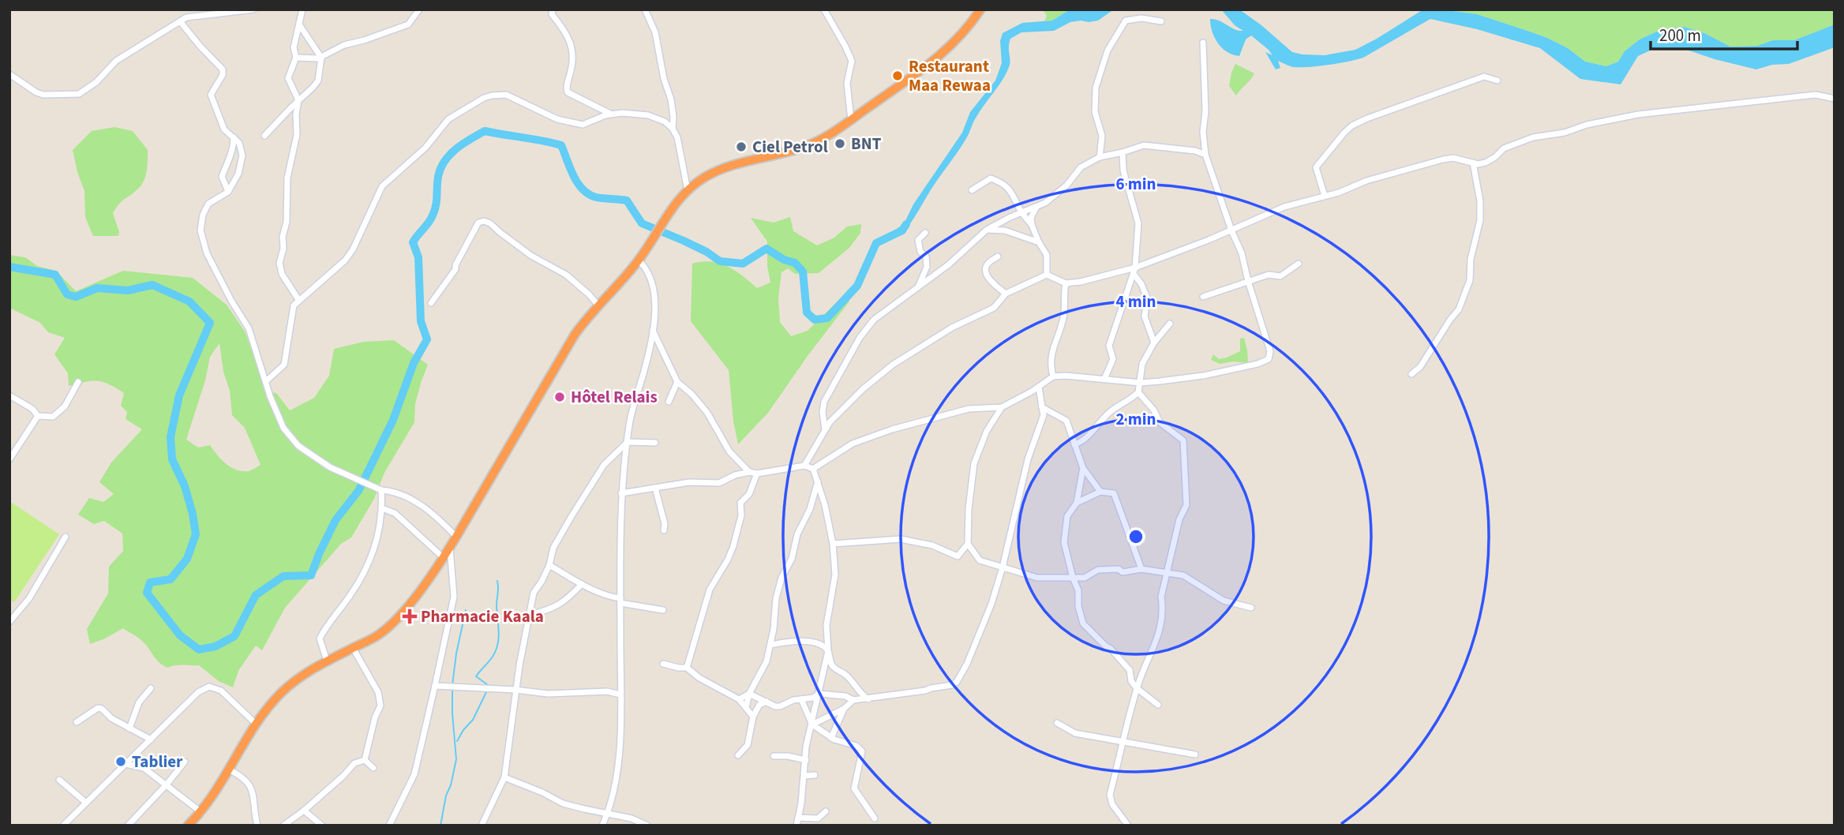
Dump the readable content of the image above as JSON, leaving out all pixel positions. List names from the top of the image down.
{
  "places": {
    "other": [
      "Restaurant Maa Rewaa",
      "BNT",
      "Ciel Petrol",
      "Hôtel Relais",
      "Tablier"
    ],
    "health": ["Pharmacie Kaala"]
  },
  "scale_bar": "200 m",
  "rings": ["6 min", "4 min", "2 min"]
}
